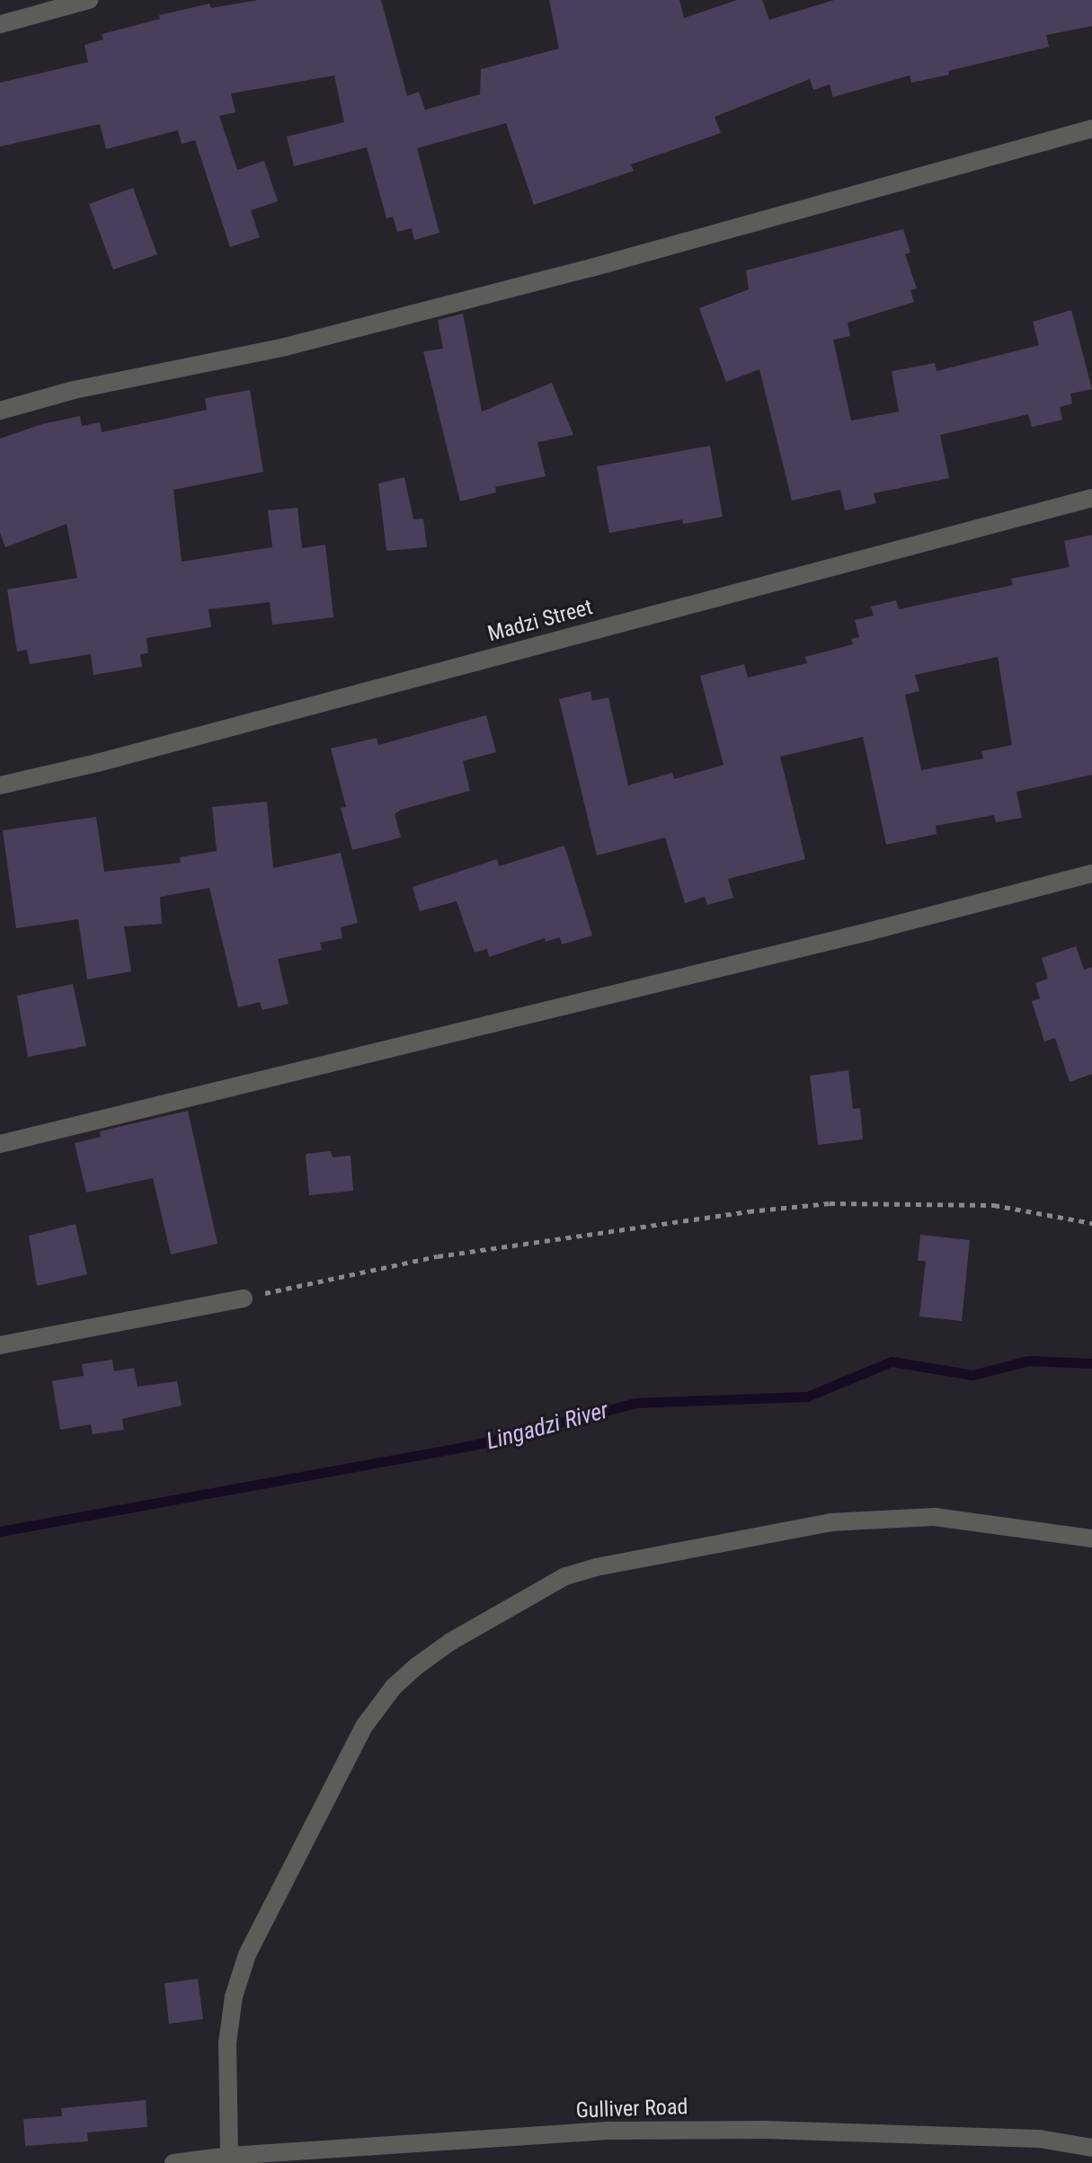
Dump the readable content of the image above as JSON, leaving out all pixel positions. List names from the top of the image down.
{
  "streets": {
    "street": ["Madzi Street", "Gulliver Road"]
  },
  "water": ["Lingadzi River"]
}
